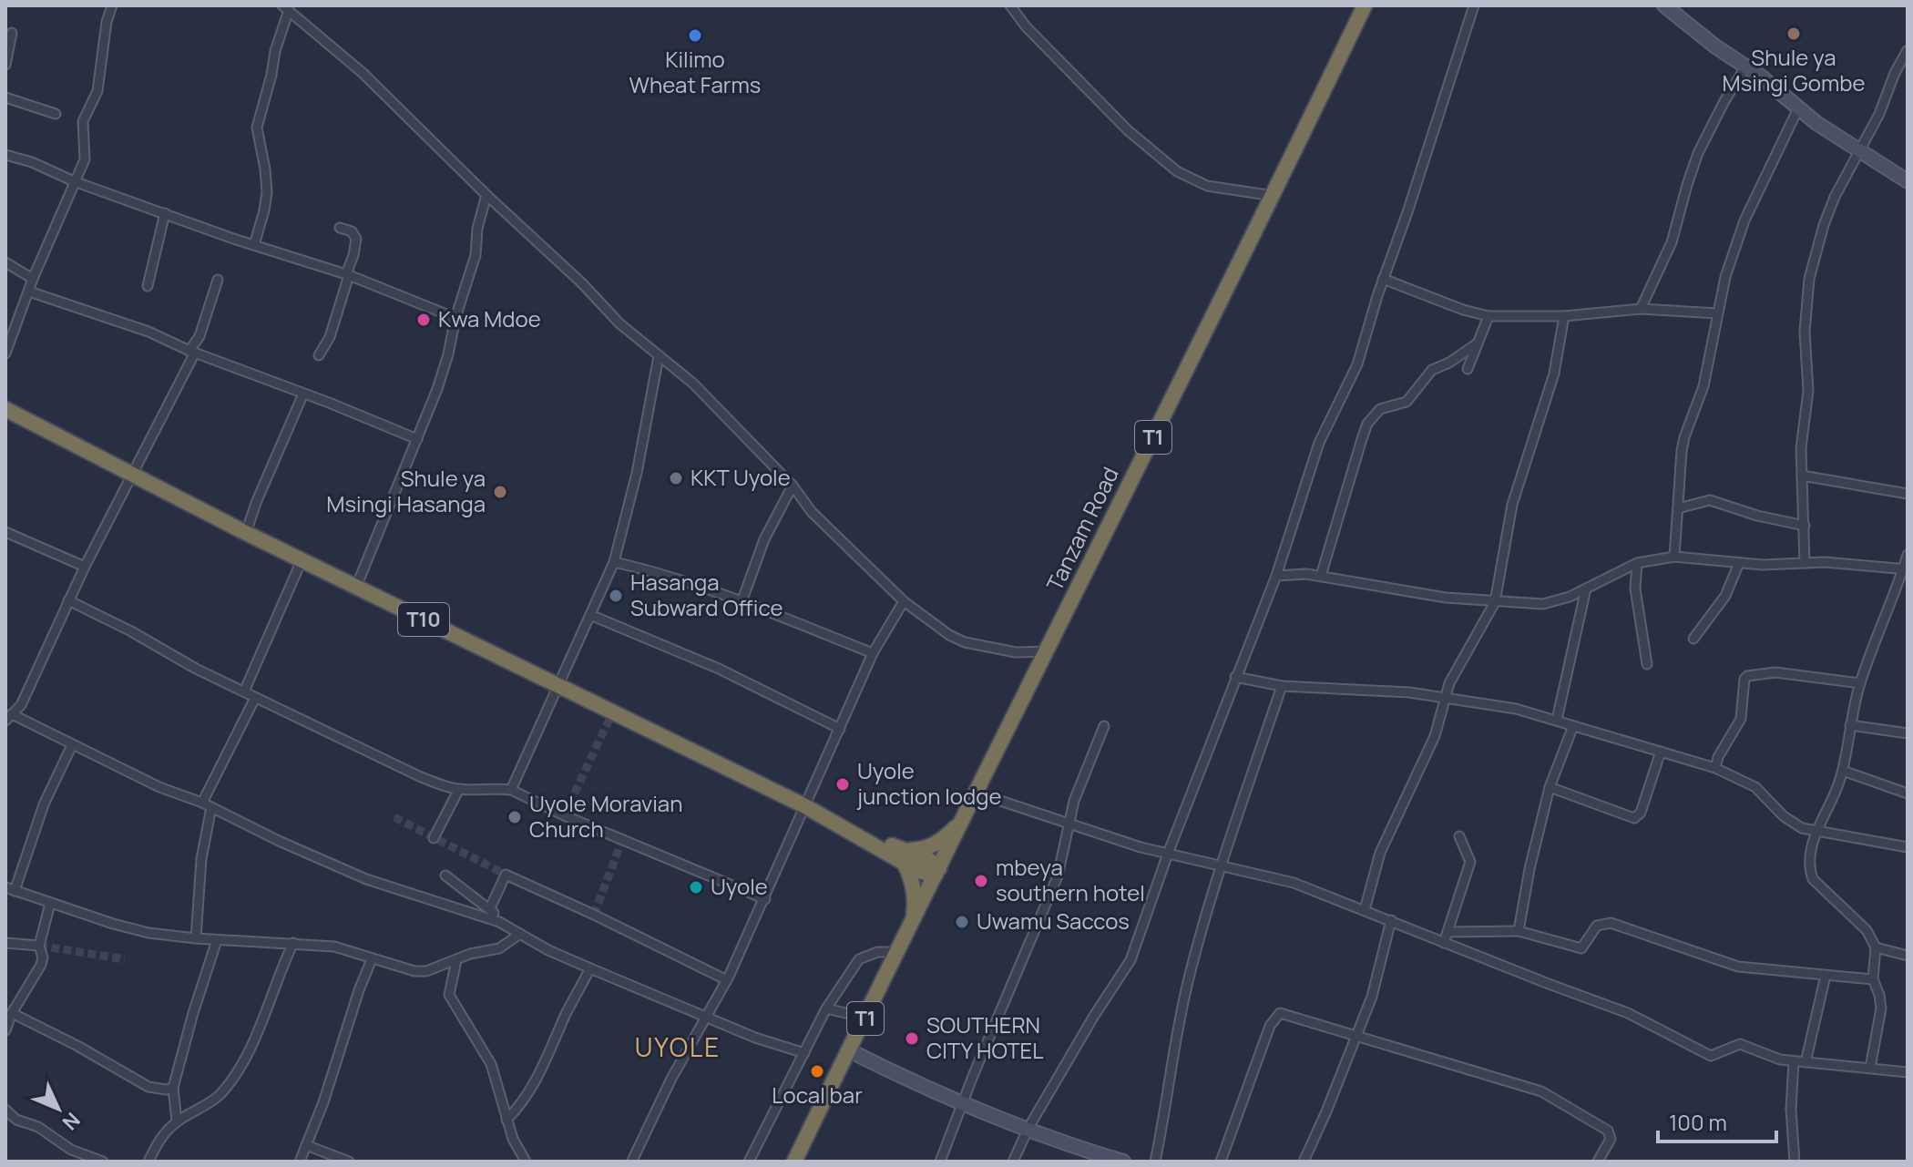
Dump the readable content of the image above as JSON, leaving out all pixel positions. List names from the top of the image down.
{
  "streets": {
    "highway": ["T1", "Tanzam Road", "T10"]
  },
  "crossings": [
    ["T1", "Tanzam Road"],
    ["T1", "T10"],
    ["Tanzam Road", "T10"]
  ],
  "districts": ["UYOLE"],
  "places": [
    "Shule ya Msingi Gombe",
    "Kilimo Wheat Farms",
    "Kwa Mdoe",
    "KKT Uyole",
    "Shule ya Msingi Hasanga",
    "Hasanga Subward Office",
    "Uyole junction lodge",
    "Uyole Moravian Church",
    "mbeya southern hotel",
    "Uyole",
    "Uwamu Saccos",
    "SOUTHERN CITY HOTEL",
    "Local bar"
  ],
  "scale_bar": "100 m",
  "north": "bottom right"
}
